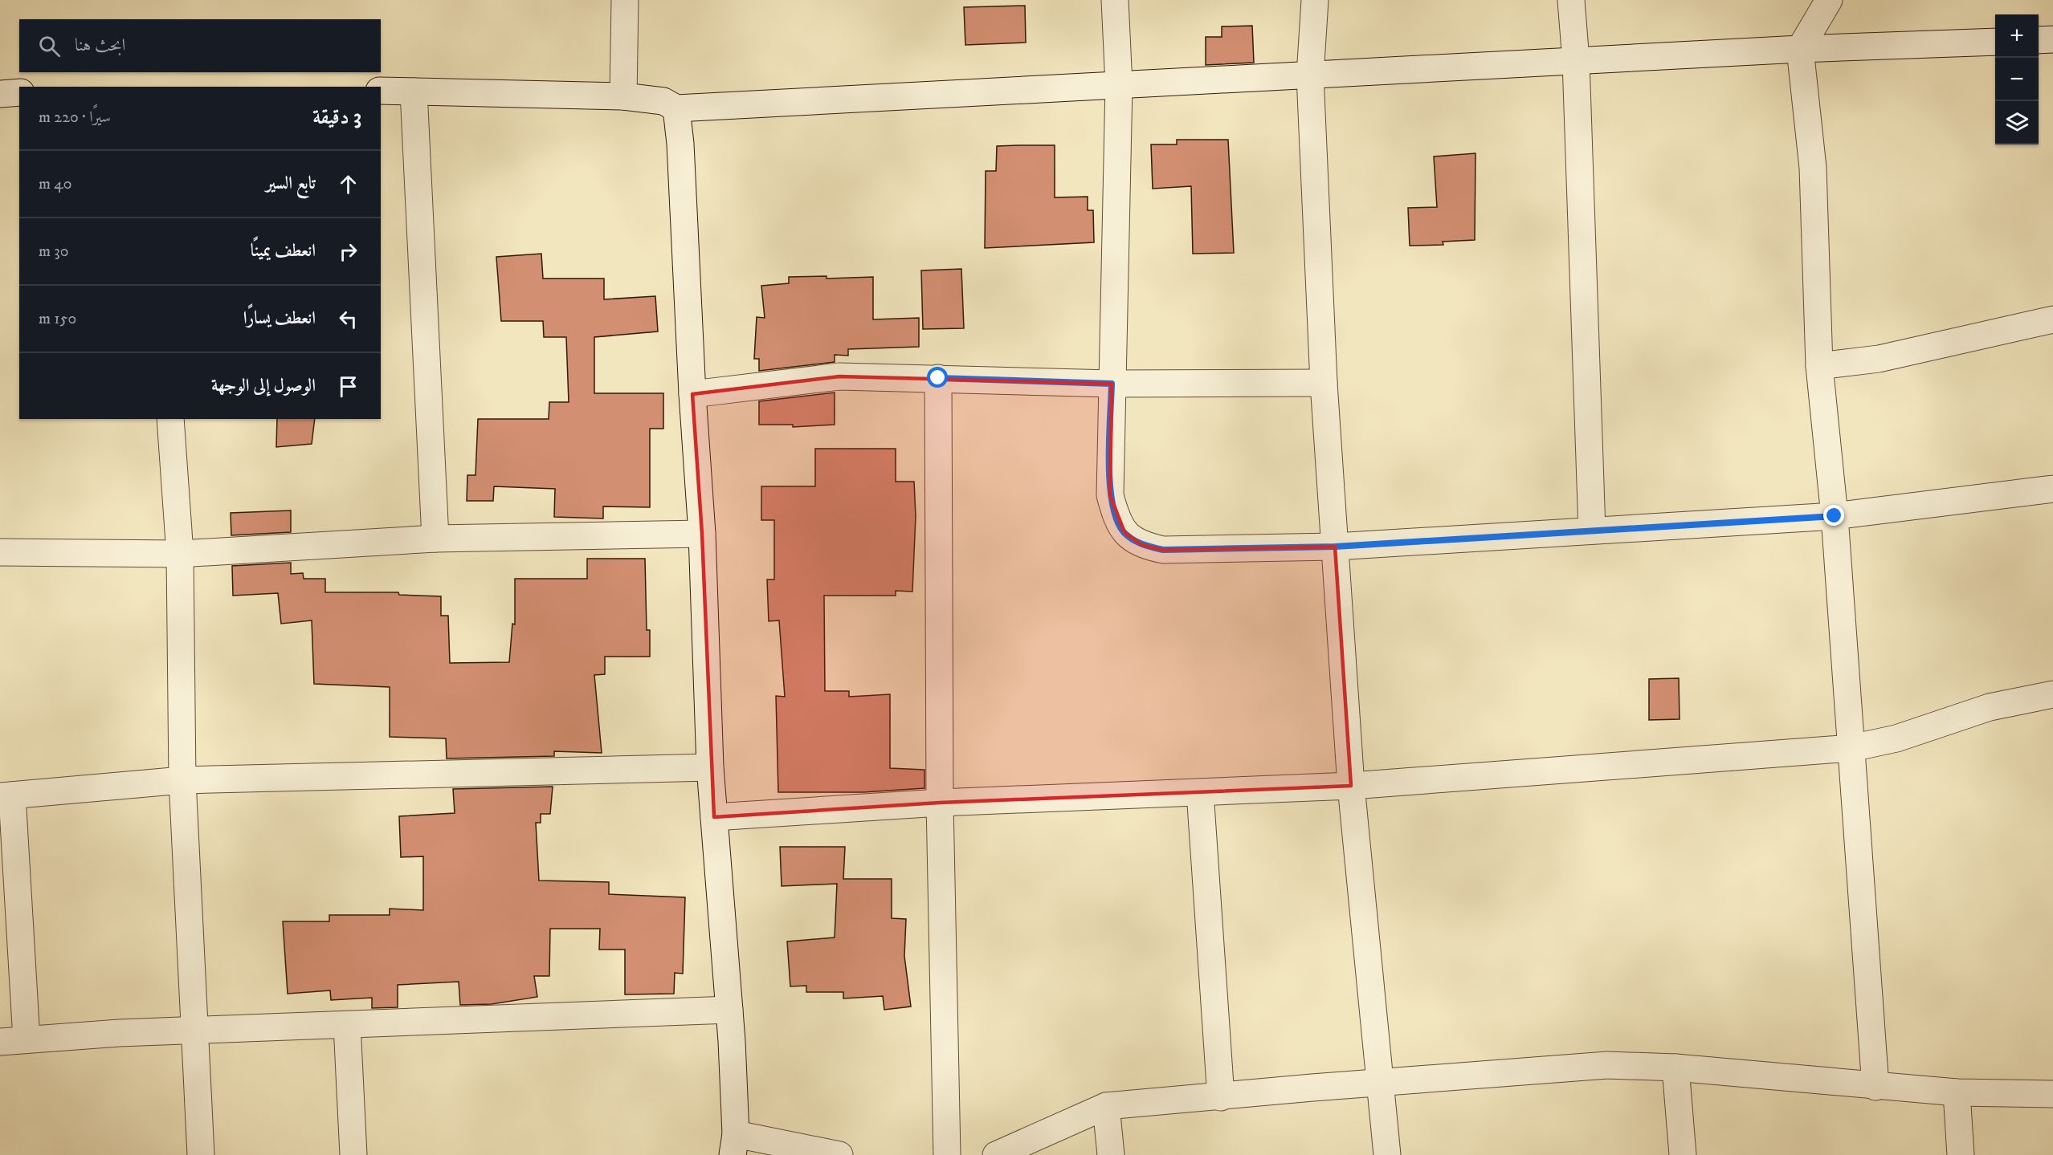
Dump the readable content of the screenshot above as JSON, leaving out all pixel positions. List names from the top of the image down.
{
  "page": {
    "map_buttons": ["+", "−"],
    "search": "ابحث هنا",
    "heading": ["3 دقيقة", "سيرًا · 220 m"],
    "list": [
      ["تابع السير", "40 m"],
      ["انعطف يمينًا", "30 m"],
      ["انعطف يسارًا", "150 m"],
      "الوصول إلى الوجهة"
    ]
  }
}
